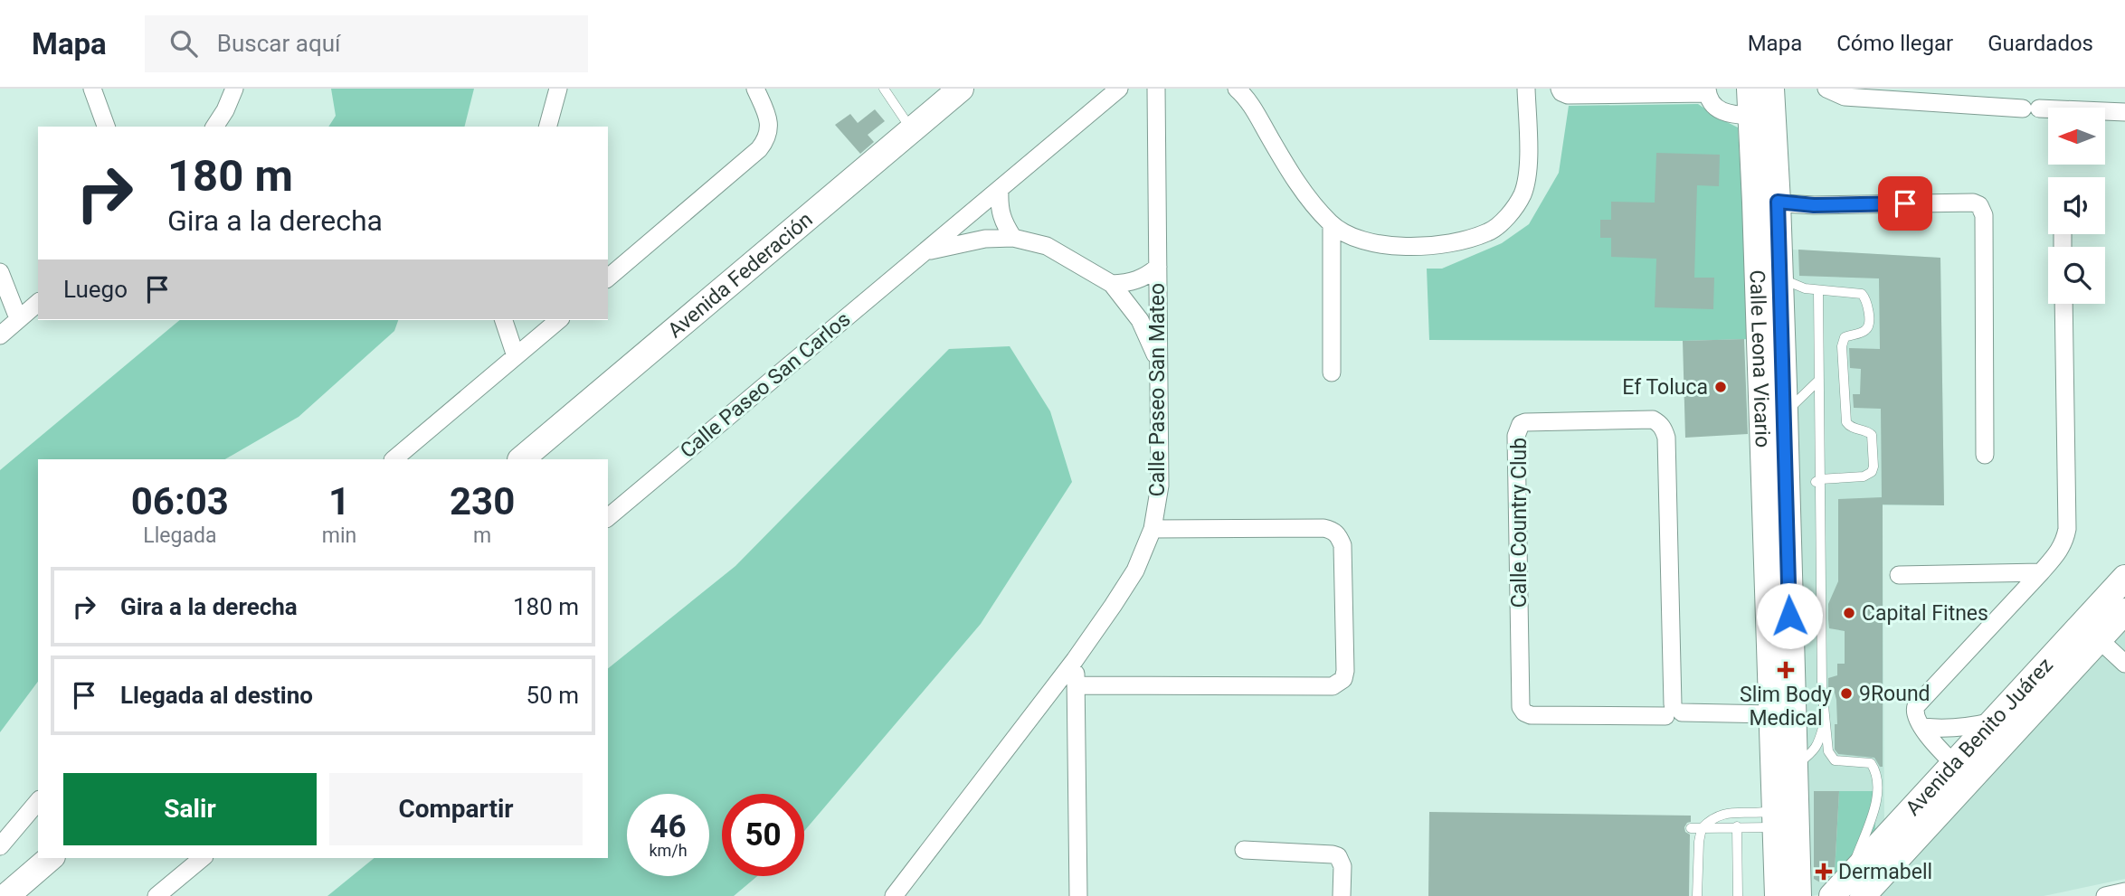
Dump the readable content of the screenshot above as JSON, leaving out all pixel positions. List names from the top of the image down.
{
  "streets": {
    "main road": ["Avenida Federación", "Calle Leona Vicario", "Avenida Benito Juárez"],
    "street": ["Calle Paseo San Carlos", "Calle Paseo San Mateo", "Calle Country Club"]
  },
  "crossings": [
    ["Calle Leona Vicario", "Calle Country Club"],
    ["Calle Paseo San Carlos", "Calle Paseo San Mateo"]
  ],
  "places": {
    "other": ["Ef Toluca", "Capital Fitnes", "9Round"],
    "health": ["Slim Body Medical", "Dermabell"]
  },
  "north": "left",
  "page": {
    "header": "Mapa",
    "search": "Buscar aquí",
    "nav": ["Mapa", "Cómo llegar", "Guardados"],
    "turn": ["180 m", "Gira a la derecha"],
    "then": "Luego",
    "eta": [
      "06:03",
      "Llegada",
      "1",
      "min",
      "230",
      "m"
    ],
    "list": [
      {
        "name": "Gira a la derecha",
        "value": "180 m"
      },
      {
        "name": "Llegada al destino",
        "value": "50 m"
      }
    ],
    "buttons": ["Salir", "Compartir"],
    "speed": "46 km/h",
    "limit": "50"
  }
}
